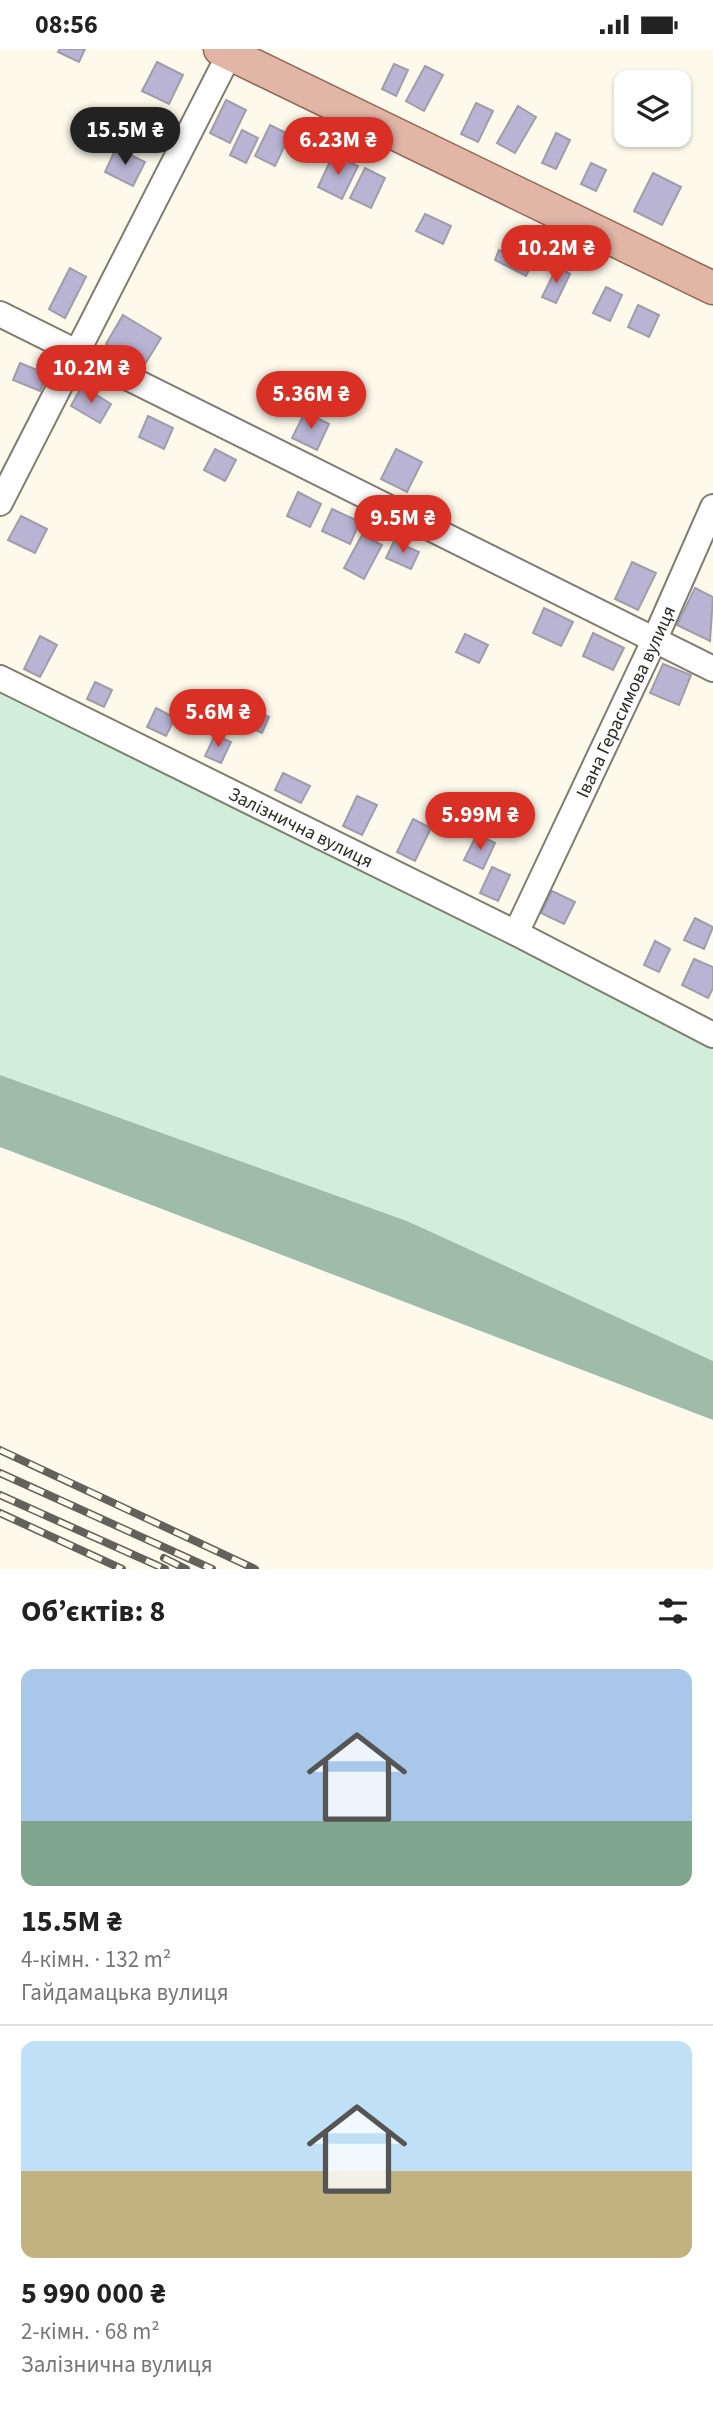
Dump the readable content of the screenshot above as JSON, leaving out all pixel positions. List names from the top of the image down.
{
  "streets": {
    "street": ["Івана Герасимова вулиця", "Залізнична вулиця"]
  },
  "crossings": [
    ["Івана Герасимова вулиця", "Залізнична вулиця"]
  ],
  "page": {
    "status": "08:56",
    "price": [
      "15.5M ₴",
      "6.23M ₴",
      "10.2M ₴",
      "10.2M ₴",
      "5.36M ₴",
      "9.5M ₴",
      "5.6M ₴",
      "5.99M ₴"
    ],
    "heading": "Об’єктів: 8",
    "list": [
      {
        "name": "15.5M ₴",
        "note": "4-кімн. · 132 m² · Гайдамацька вулиця"
      },
      {
        "name": "5 990 000 ₴",
        "note": "2-кімн. · 68 m² · Залізнична вулиця"
      }
    ]
  }
}
